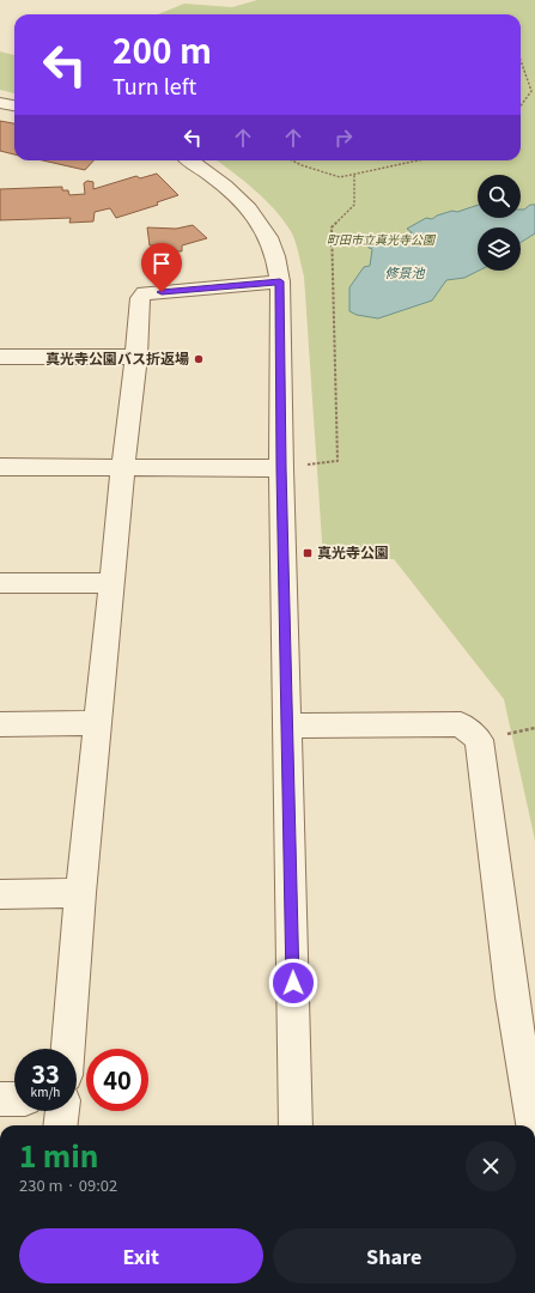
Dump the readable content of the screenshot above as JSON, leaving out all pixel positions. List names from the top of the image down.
{
  "water": ["修景池"],
  "parks": ["町田市立真光寺公園"],
  "places": {
    "other": ["真光寺公園バス折返場"],
    "transit": ["真光寺公園"]
  },
  "page": {
    "turn": ["200 m", "Turn left"],
    "speed": "33 km/h",
    "limit": "40",
    "heading": ["1 min", "230 m · 09:02"],
    "buttons": ["Exit", "Share"]
  }
}
